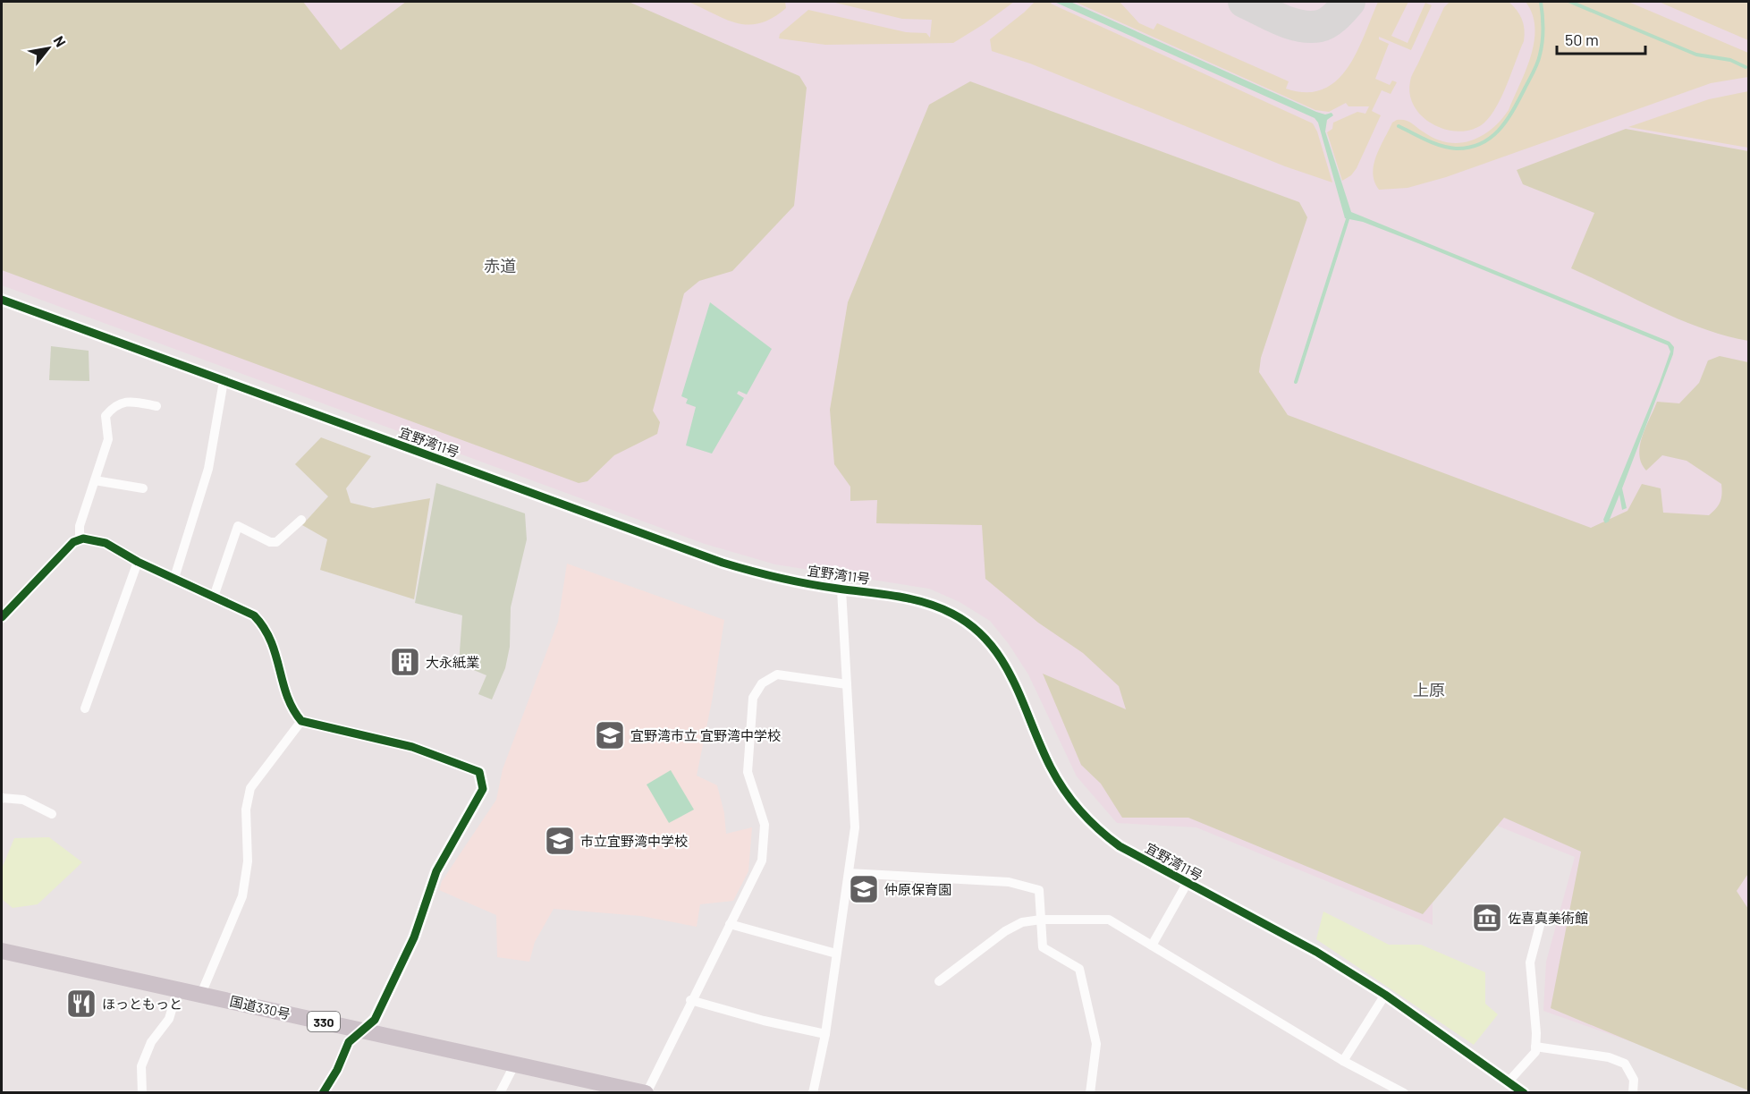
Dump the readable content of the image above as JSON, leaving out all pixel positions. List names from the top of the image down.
{
  "streets": {
    "highway": ["国道330号", "330"],
    "street": ["宜野湾11号"]
  },
  "districts": ["赤道", "上原"],
  "places": {
    "building": ["大永紙業"],
    "school or university": ["宜野湾市立 宜野湾中学校", "市立宜野湾中学校", "仲原保育園"],
    "museum": ["佐喜真美術館"],
    "restaurant": ["ほっともっと"]
  },
  "scale_bar": "50 m",
  "north": "top right"
}
